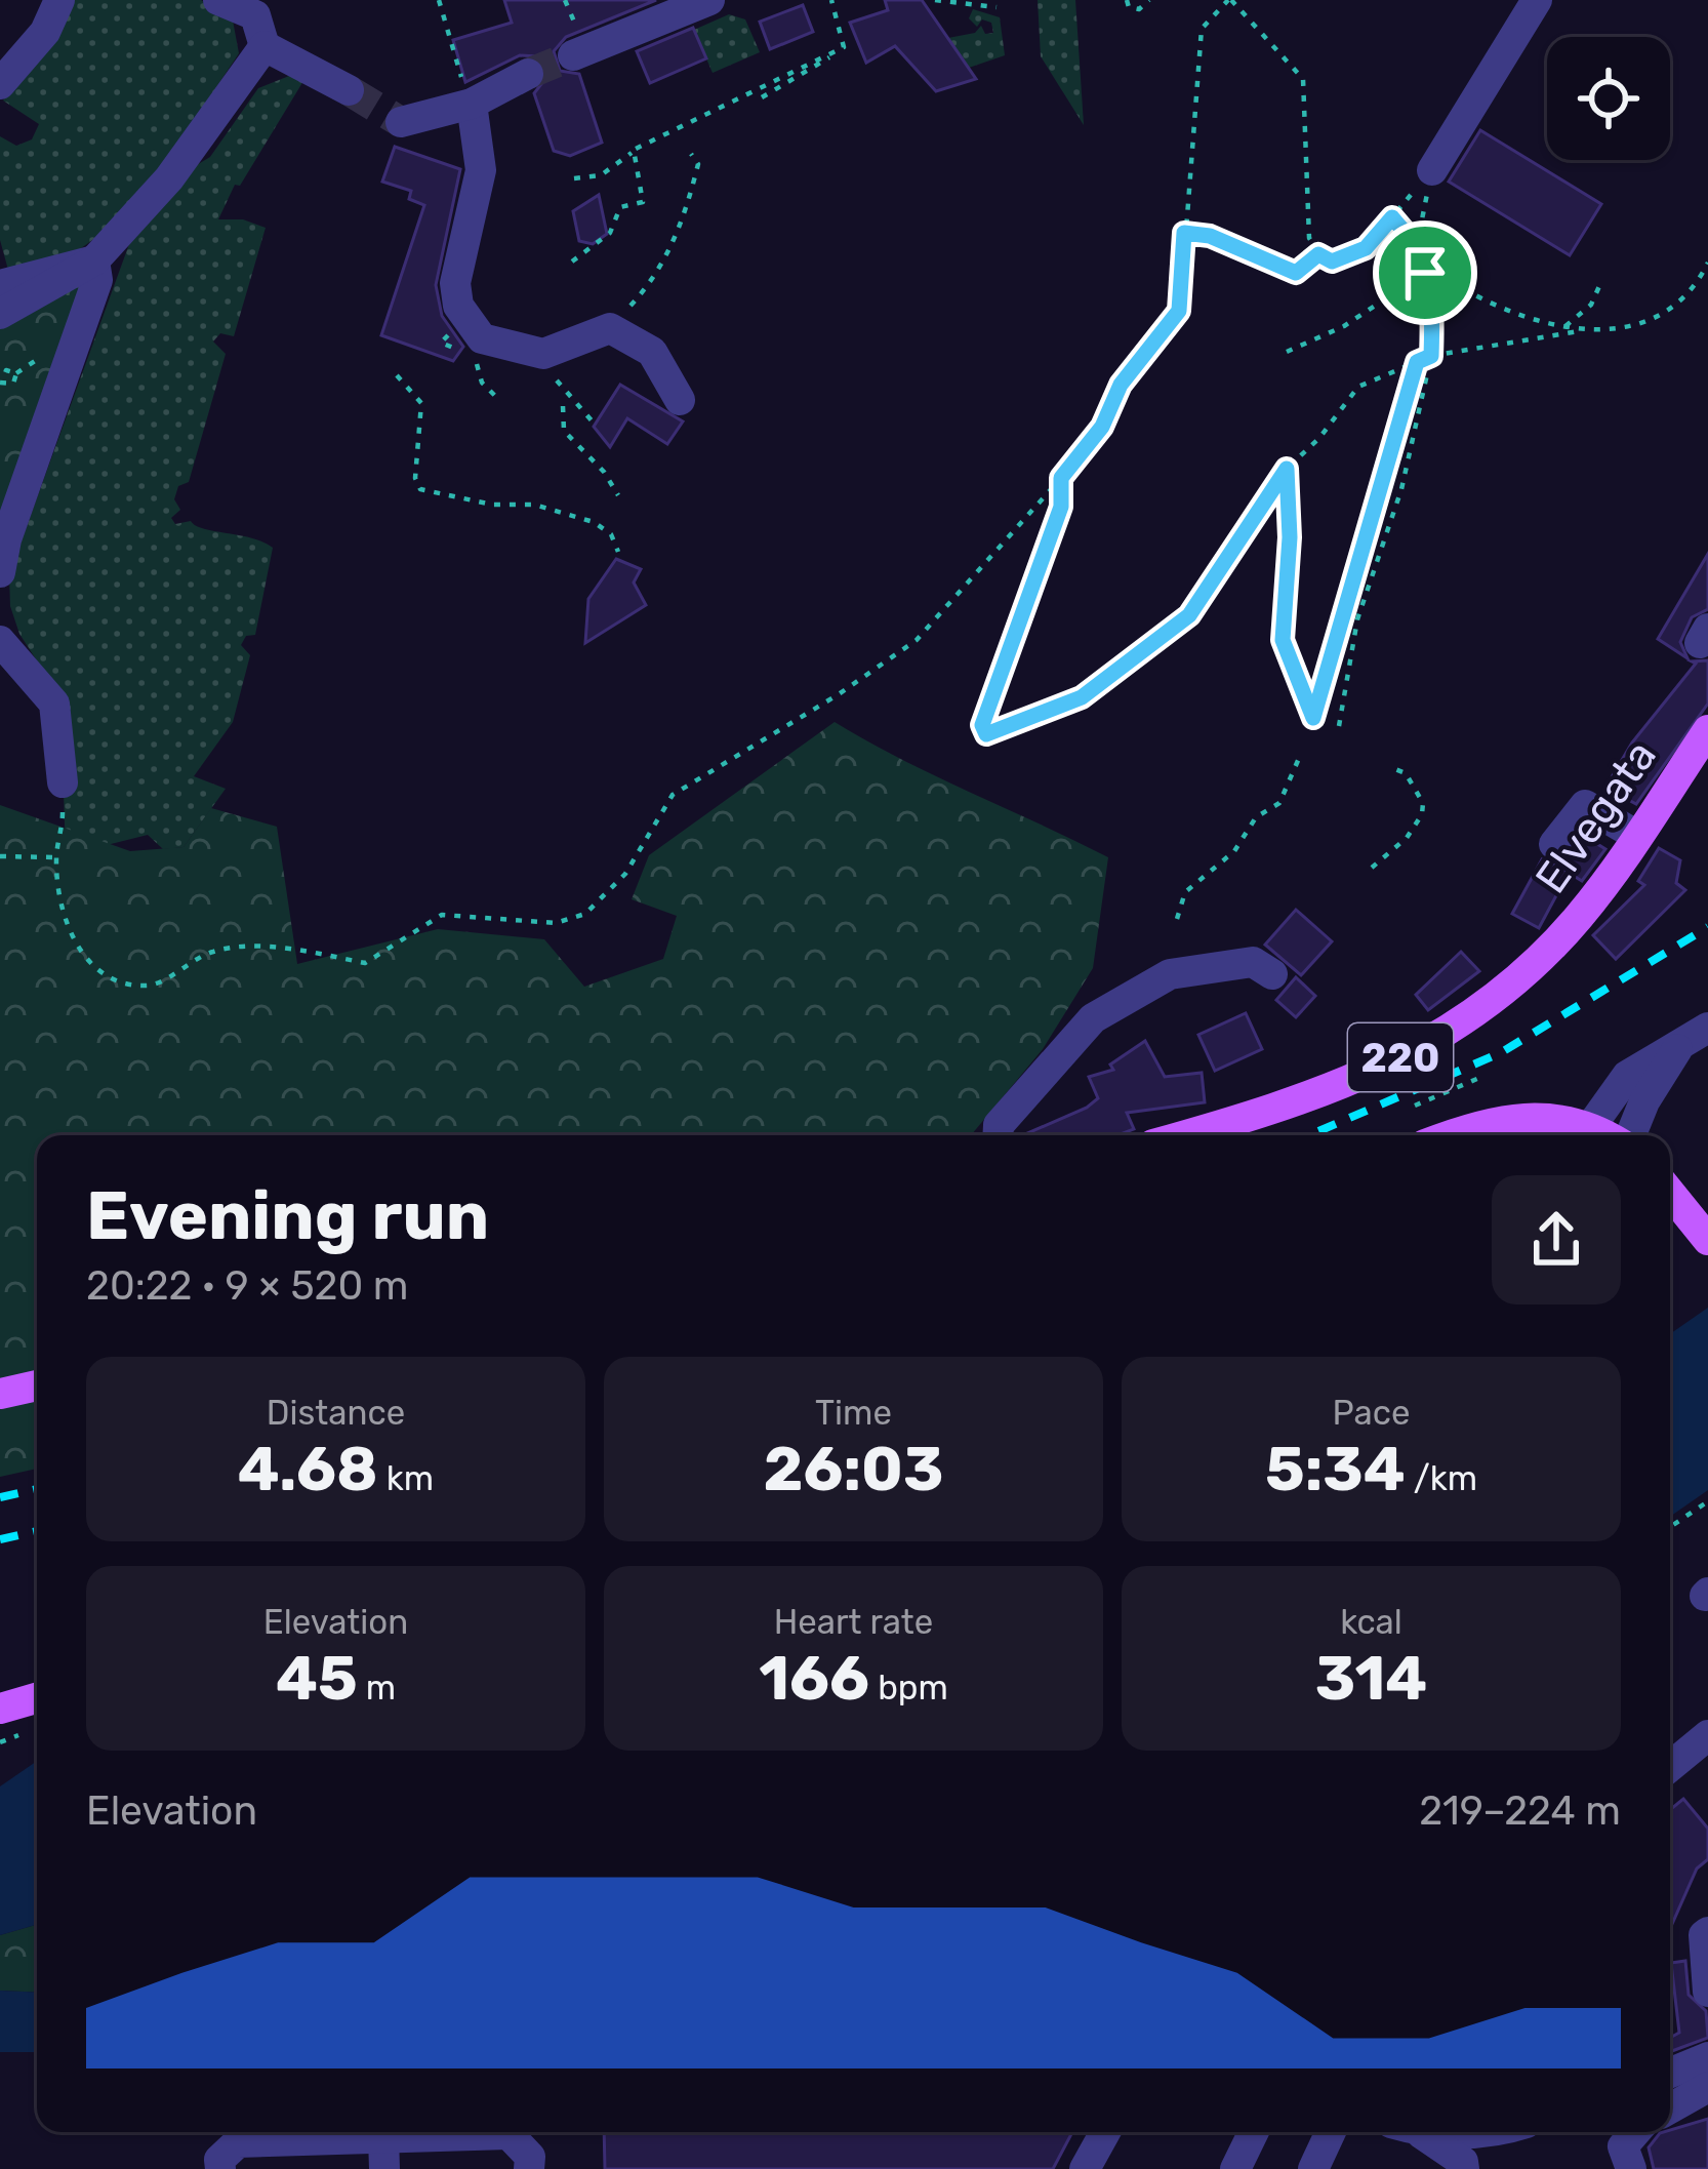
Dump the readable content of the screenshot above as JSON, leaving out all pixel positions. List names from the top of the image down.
{
  "streets": {
    "main road": ["Elvegata", "220"]
  },
  "page": {
    "heading": ["Evening run", "20:22 · 9 × 520 m"],
    "stats": [
      ["Distance", "4.68 km"],
      ["Time", "26:03"],
      ["Pace", "5:34 /km"],
      ["Elevation", "45 m"],
      ["Heart rate", "166 bpm"],
      ["kcal", "314"]
    ],
    "chart": ["Elevation", "219–224 m"]
  }
}
